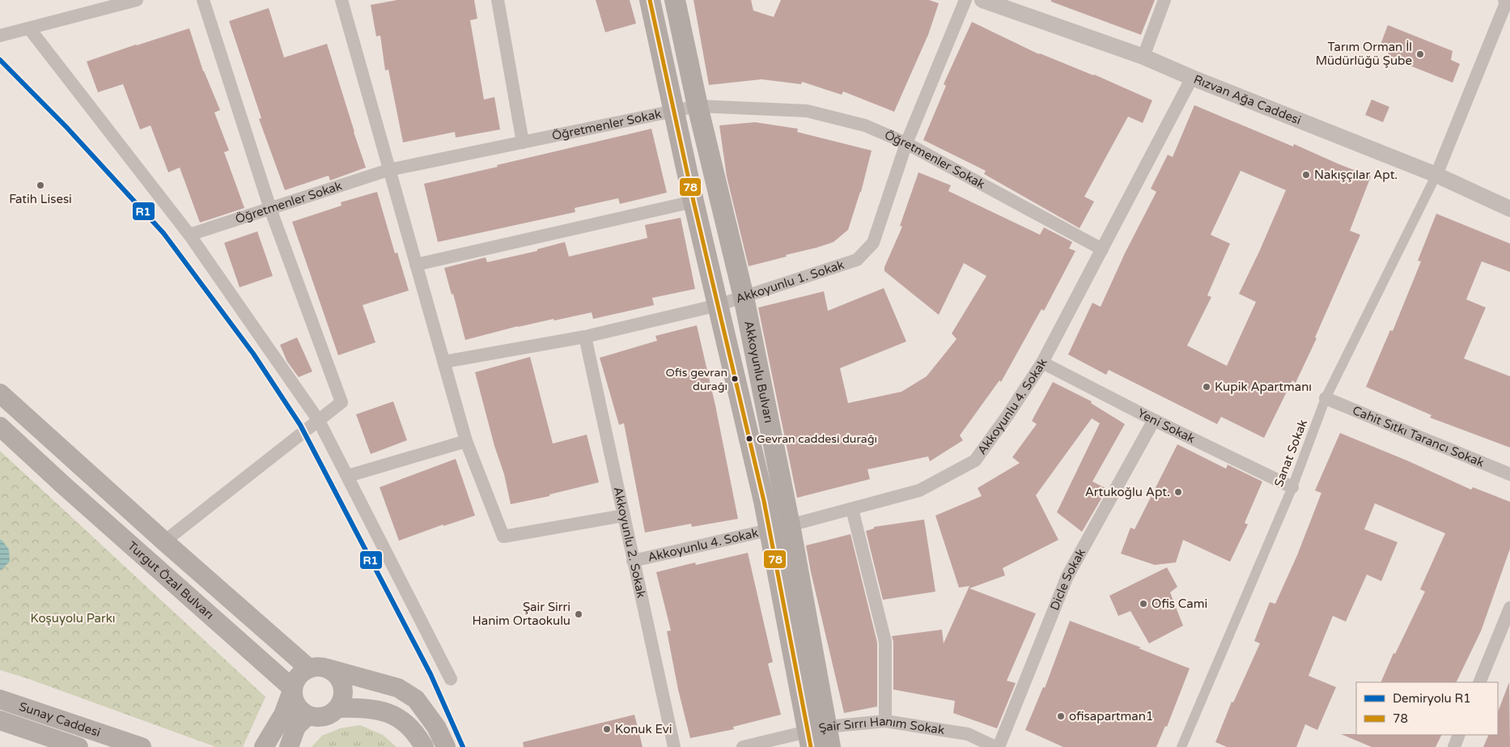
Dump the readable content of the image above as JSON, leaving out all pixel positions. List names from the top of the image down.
{
  "streets": {
    "main road": ["Akkoyunlu Bulvarı", "Turgut Özal Bulvarı", "Sunay Caddesi"],
    "street": [
      "Rızvan Ağa Caddesi",
      "Öğretmenler Sokak",
      "Akkoyunlu 1. Sokak",
      "Akkoyunlu 4. Sokak",
      "Yeni Sokak",
      "Cahit Sıtkı Tarancı Sokak",
      "Sanat Sokak",
      "Akkoyunlu 2. Sokak",
      "Dicle Sokak",
      "Şair Sırrı Hanım Sokak"
    ]
  },
  "crossings": [
    ["Rızvan Ağa Caddesi", "Akkoyunlu 4. Sokak"],
    ["Rızvan Ağa Caddesi", "Sanat Sokak"],
    ["Öğretmenler Sokak", "Akkoyunlu 1. Sokak"],
    ["Öğretmenler Sokak", "Akkoyunlu Bulvarı"],
    ["Öğretmenler Sokak", "Akkoyunlu 4. Sokak"],
    ["Akkoyunlu 1. Sokak", "Akkoyunlu Bulvarı"],
    ["Akkoyunlu 1. Sokak", "Akkoyunlu 2. Sokak"],
    ["Akkoyunlu Bulvarı", "Akkoyunlu 4. Sokak"],
    ["Akkoyunlu Bulvarı", "Şair Sırrı Hanım Sokak"],
    ["Akkoyunlu 4. Sokak", "Yeni Sokak"],
    ["Akkoyunlu 4. Sokak", "Akkoyunlu 2. Sokak"],
    ["Yeni Sokak", "Sanat Sokak"],
    ["Yeni Sokak", "Dicle Sokak"],
    ["Cahit Sıtkı Tarancı Sokak", "Sanat Sokak"],
    ["Dicle Sokak", "Şair Sırrı Hanım Sokak"]
  ],
  "parks": ["Koşuyolu Parkı"],
  "places": [
    "Tarım Orman İl Müdürlüğü Şube",
    "Nakışçılar Apt.",
    "Fatih Lisesi",
    "Ofis gevran durağı",
    "Kupik Apartmanı",
    "Gevran caddesi durağı",
    "Artukoğlu Apt.",
    "Ofis Cami",
    "Şair Sirri Hanim Ortaokulu",
    "ofisapartman1",
    "Konuk Evi"
  ],
  "lines": ["transit line 78", "rail line R1"],
  "legend": ["Demiryolu R1", "78"]
}
